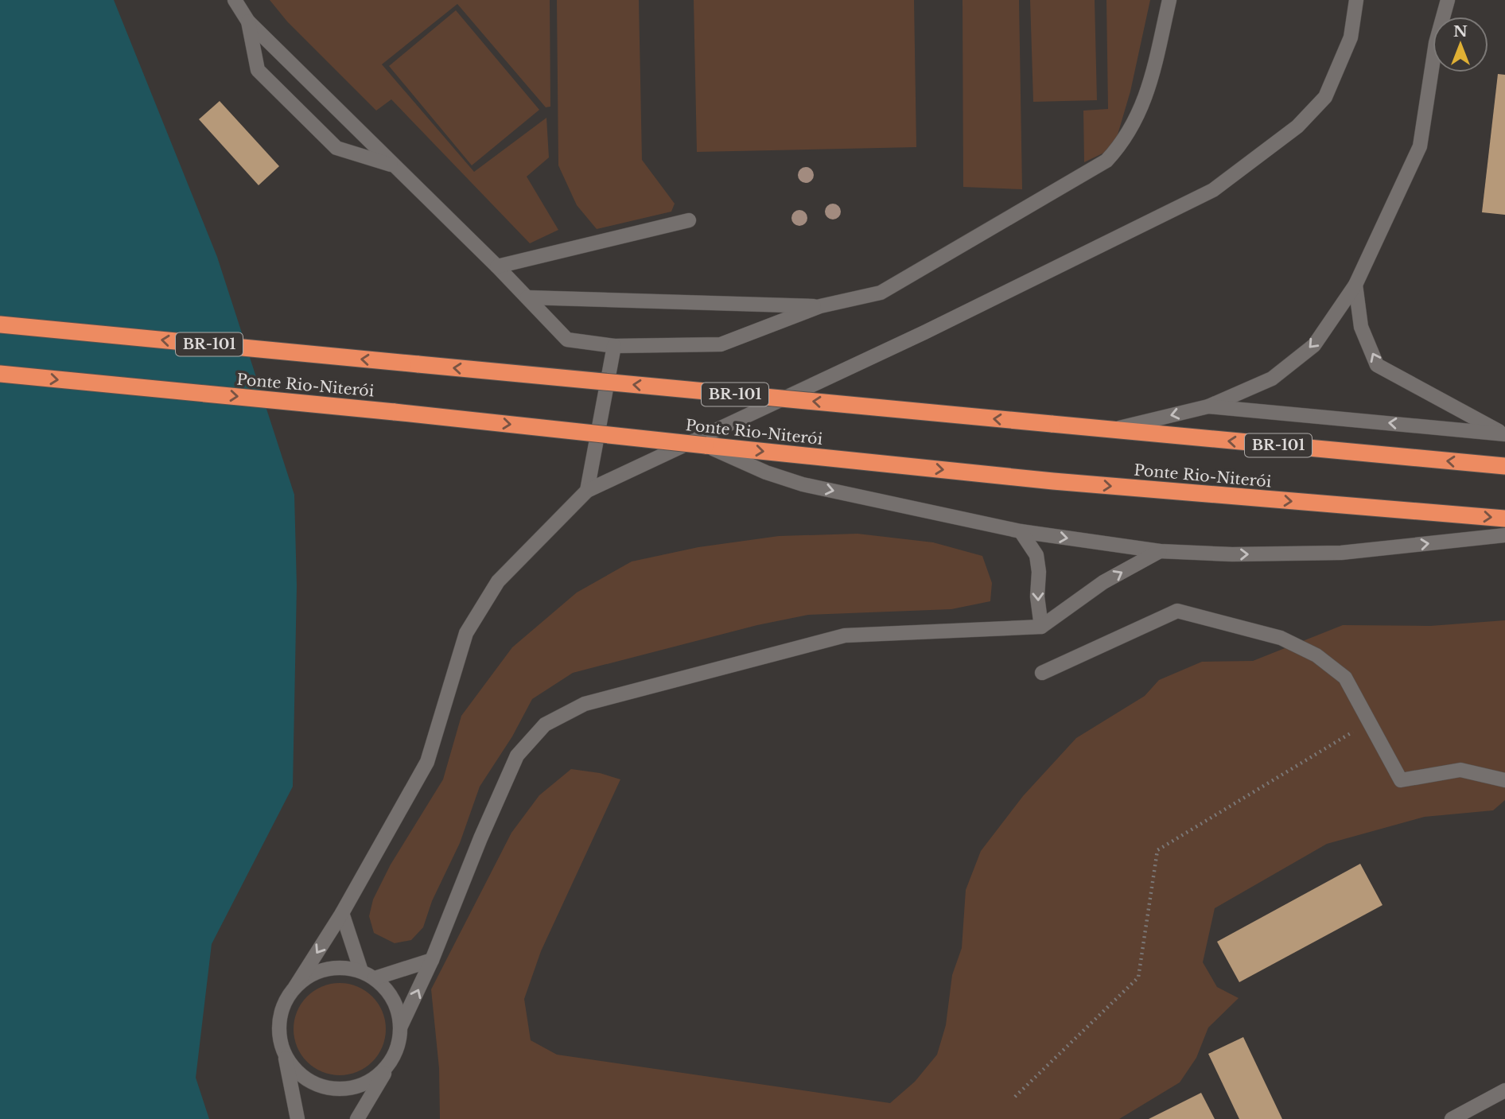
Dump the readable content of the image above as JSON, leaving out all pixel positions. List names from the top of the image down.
{
  "streets": {
    "highway": ["BR-101", "Ponte Rio-Niterói"]
  },
  "north": "top"
}
